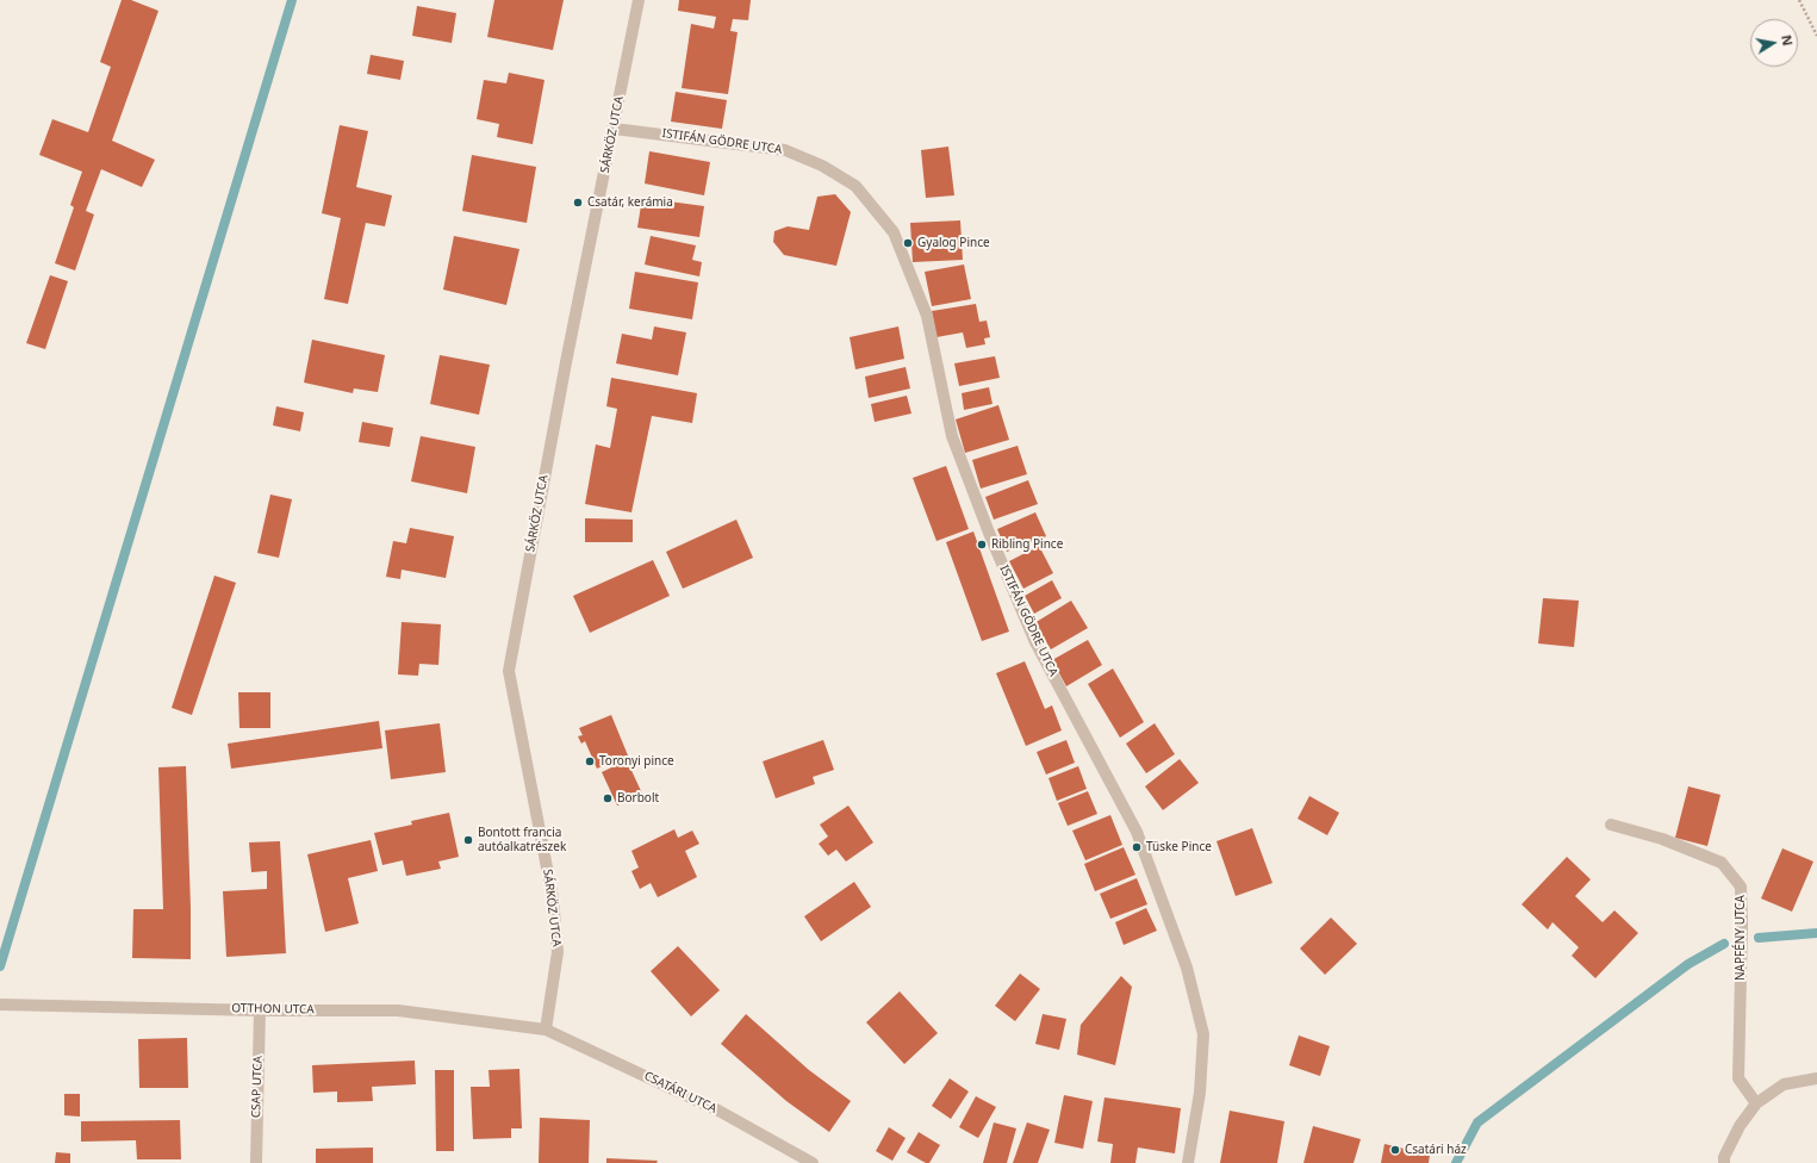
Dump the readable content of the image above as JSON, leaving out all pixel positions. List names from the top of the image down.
{
  "streets": {
    "street": [
      "SÁRKÖZ UTCA",
      "ISTIFÁN GÖDRE UTCA",
      "NAPFÉNY UTCA",
      "OTTHON UTCA",
      "CSAP UTCA",
      "CSATÁRI UTCA"
    ]
  },
  "crossings": [
    ["SÁRKÖZ UTCA", "ISTIFÁN GÖDRE UTCA"],
    ["SÁRKÖZ UTCA", "OTTHON UTCA"],
    ["SÁRKÖZ UTCA", "CSATÁRI UTCA"],
    ["OTTHON UTCA", "CSAP UTCA"],
    ["OTTHON UTCA", "CSATÁRI UTCA"]
  ],
  "places": [
    "Csatár, kerámia",
    "Gyalog Pince",
    "Ribling Pince",
    "Toronyi pince",
    "Borbolt",
    "Bontott francia autóalkatrészek",
    "Tüske Pince",
    "Csatári ház"
  ],
  "north": "right"
}
